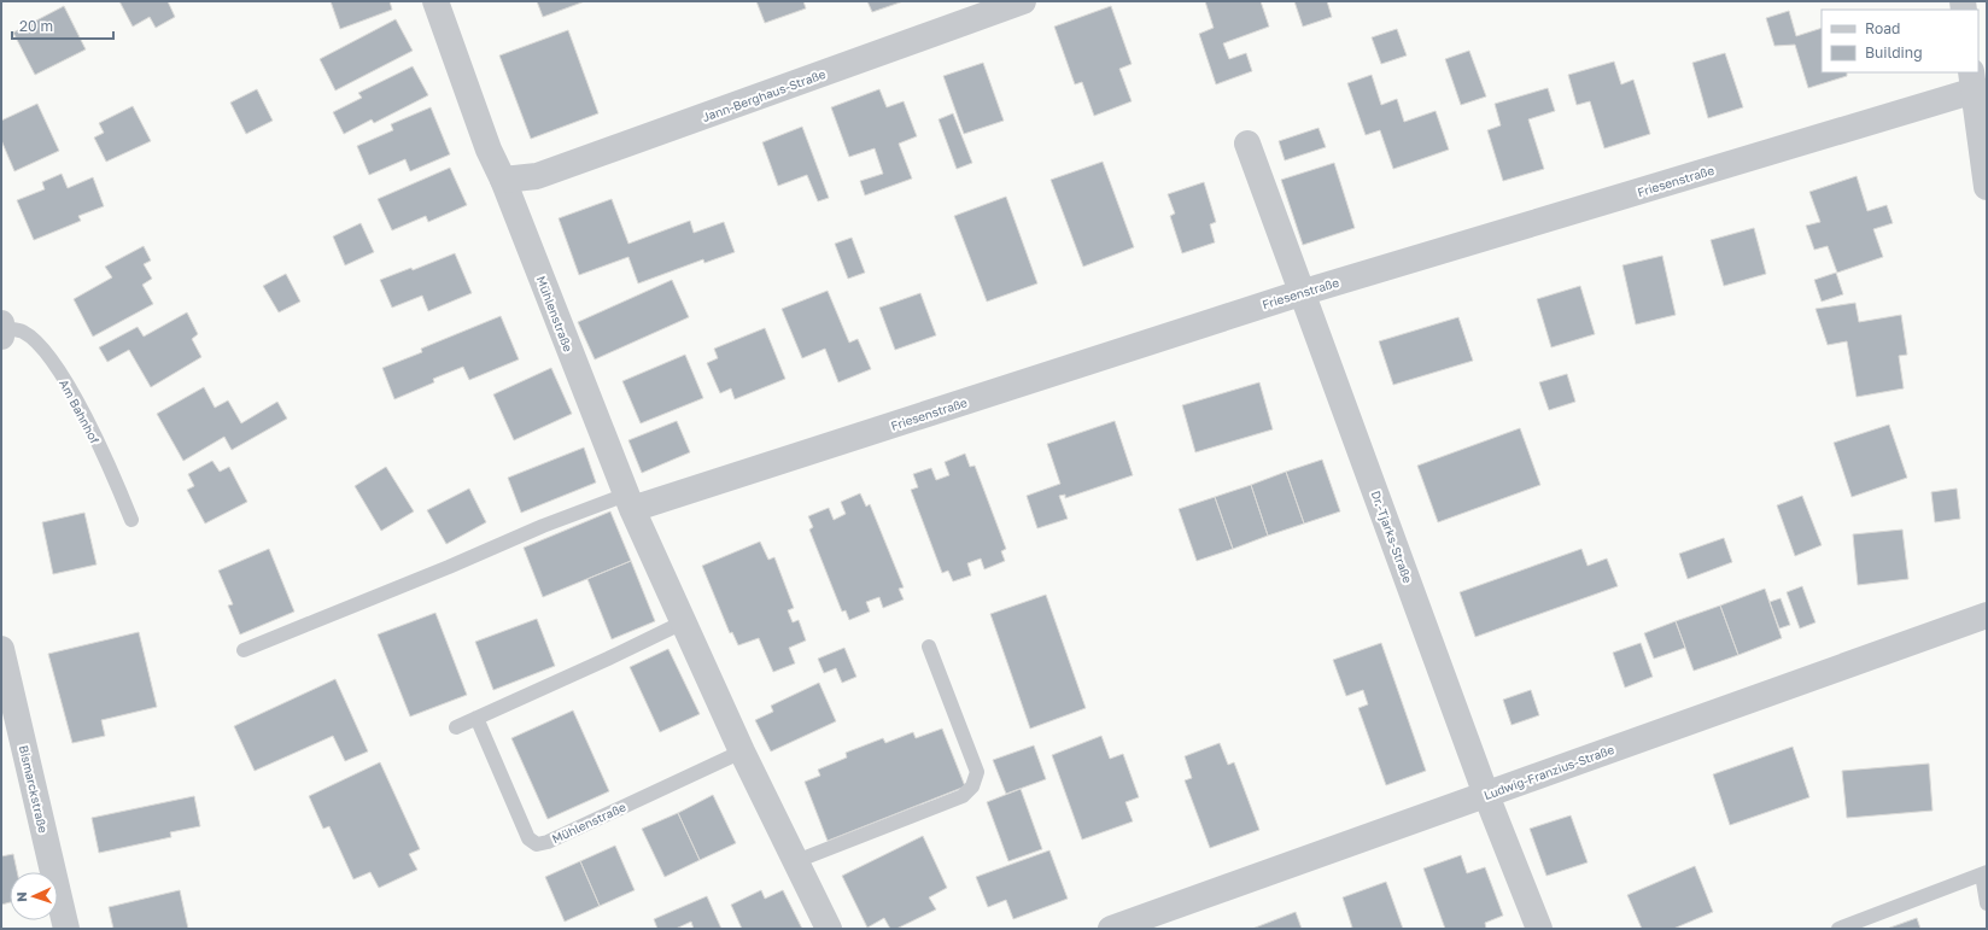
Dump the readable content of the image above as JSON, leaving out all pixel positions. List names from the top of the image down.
{
  "streets": {
    "street": [
      "Jann-Berghaus-Straße",
      "Friesenstraße",
      "Mühlenstraße",
      "Dr.-Tjarks-Straße",
      "Ludwig-Franzius-Straße",
      "Bismarckstraße"
    ],
    "lane": ["Am Bahnhof"]
  },
  "crossings": [
    ["Jann-Berghaus-Straße", "Mühlenstraße"],
    ["Friesenstraße", "Mühlenstraße"],
    ["Friesenstraße", "Dr.-Tjarks-Straße"],
    ["Dr.-Tjarks-Straße", "Ludwig-Franzius-Straße"]
  ],
  "legend": ["Road", "Building"],
  "scale_bar": "20 m",
  "north": "left"
}
